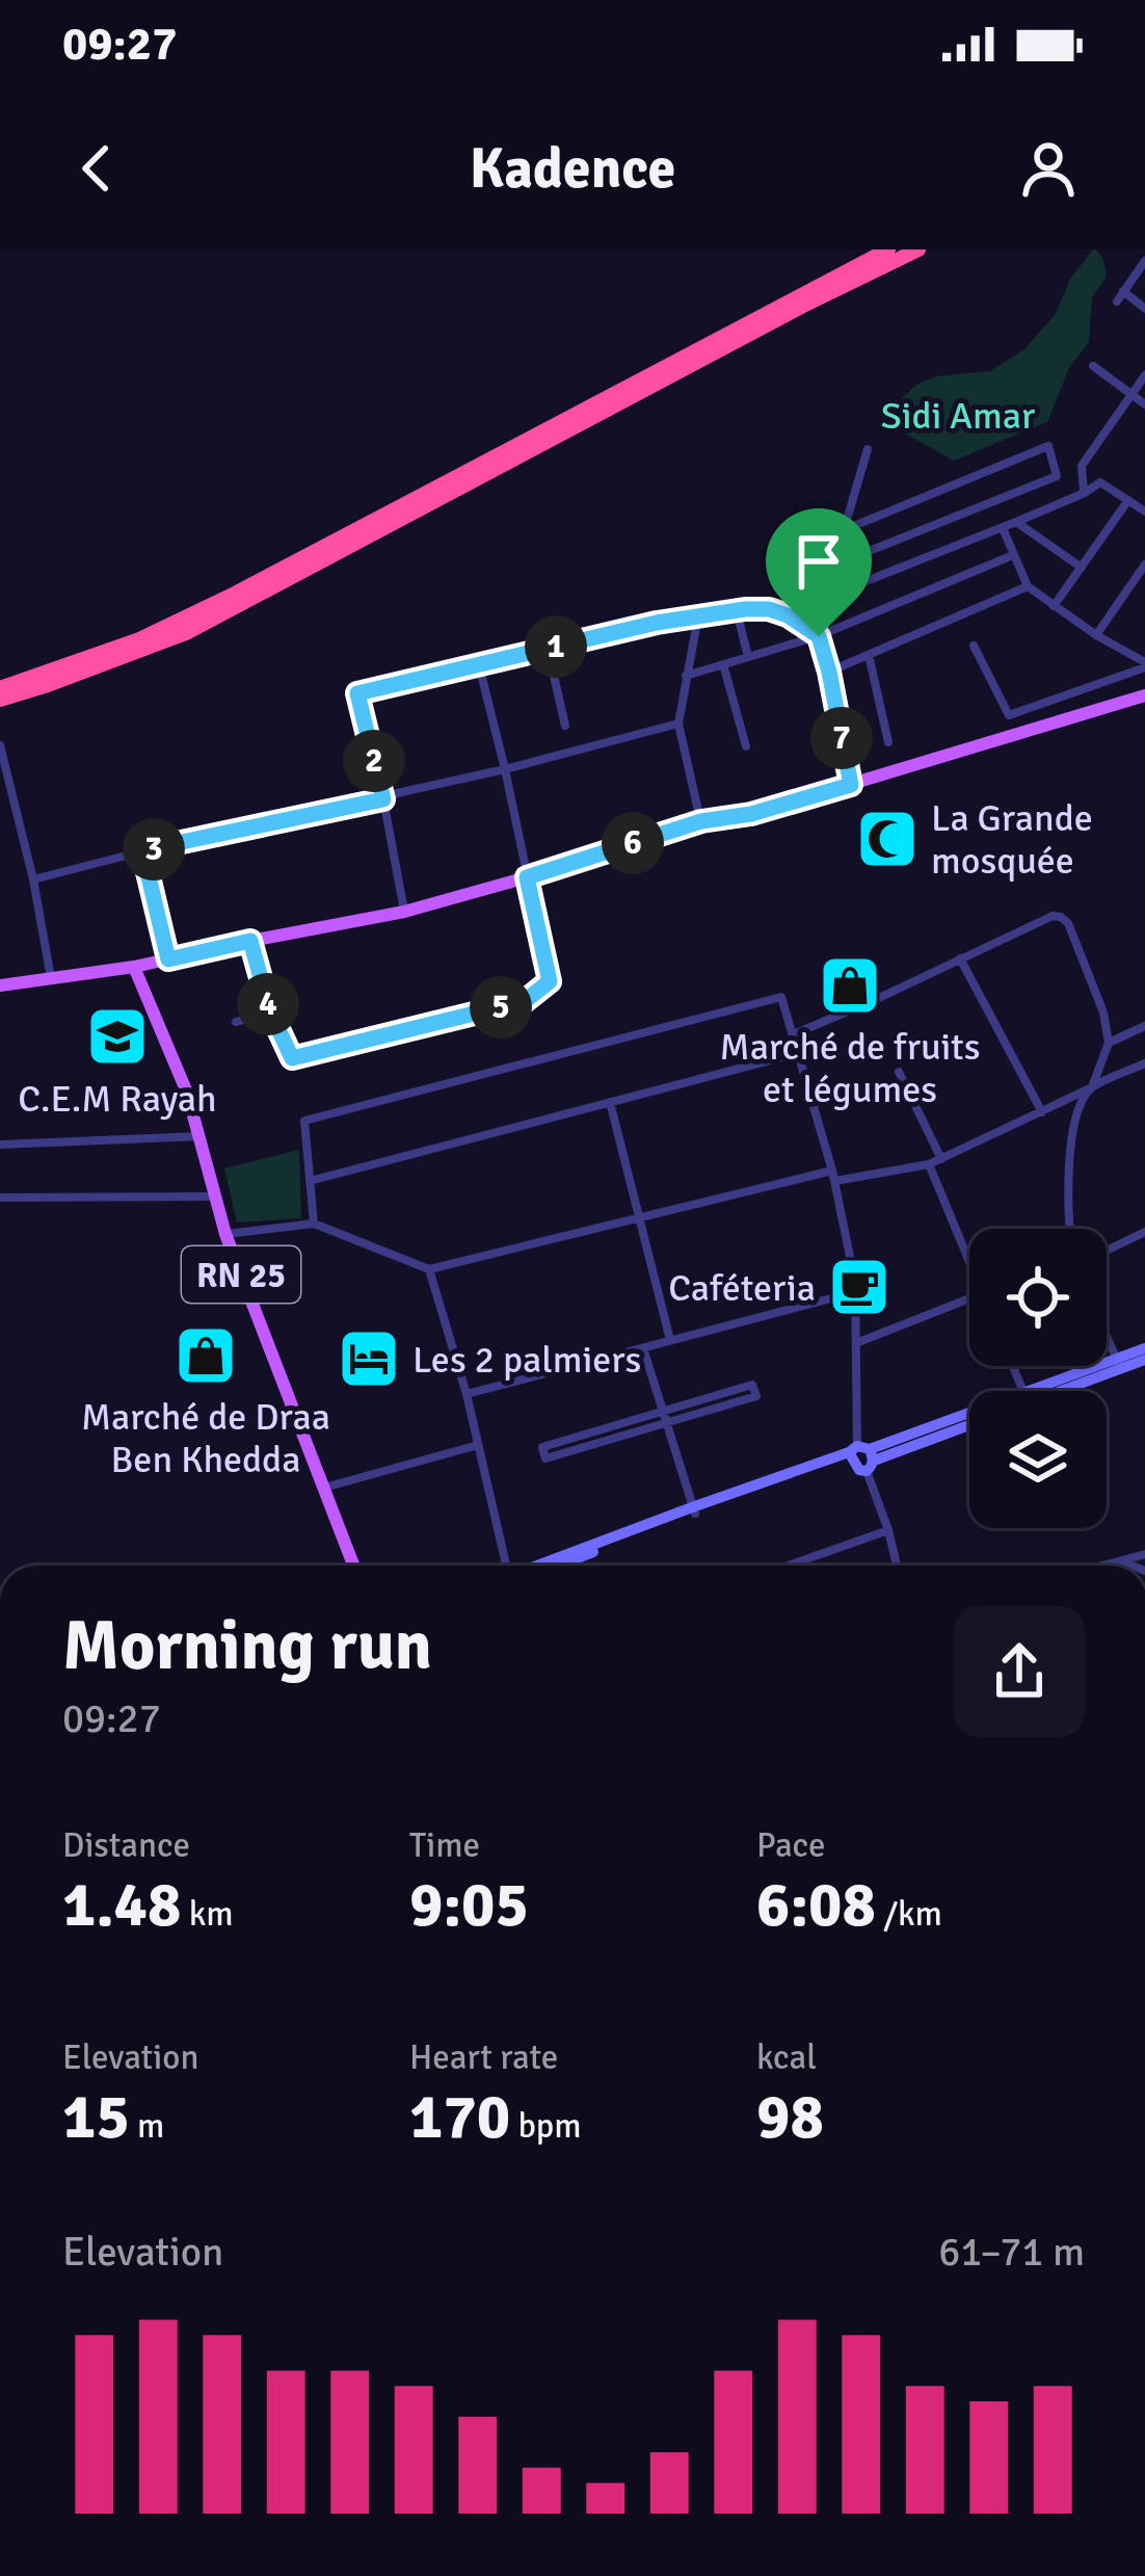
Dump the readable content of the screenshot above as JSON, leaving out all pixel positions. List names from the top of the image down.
{
  "streets": {
    "main road": ["RN 25"]
  },
  "parks": ["Sidi Amar"],
  "places": {
    "mosque": ["La Grande mosquée"],
    "shop": ["Marché de fruits et légumes", "Marché de Draa Ben Khedda"],
    "school or university": ["C.E.M Rayah"],
    "cafe": ["Caféteria"],
    "hotel": ["Les 2 palmiers"]
  },
  "page": {
    "status": "09:27",
    "header": "Kadence",
    "pins": [
      "1",
      "7",
      "2",
      "6",
      "3",
      "4",
      "5"
    ],
    "heading": ["Morning run", "09:27"],
    "stats": [
      ["Distance", "1.48 km"],
      ["Time", "9:05"],
      ["Pace", "6:08 /km"],
      ["Elevation", "15 m"],
      ["Heart rate", "170 bpm"],
      ["kcal", "98"]
    ],
    "chart": ["Elevation", "61–71 m"]
  }
}
